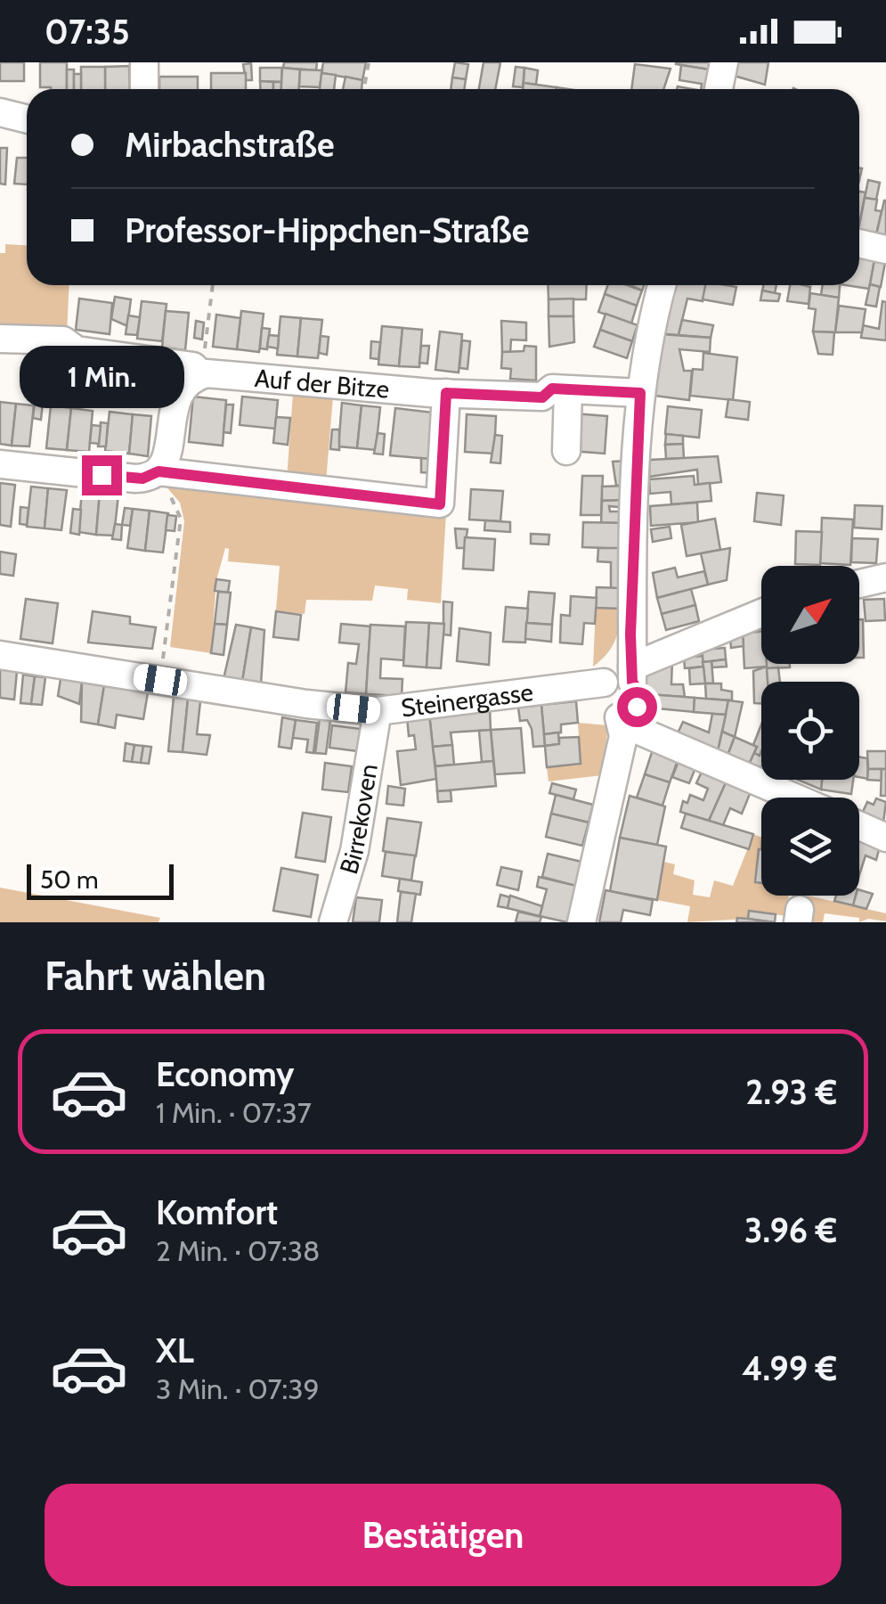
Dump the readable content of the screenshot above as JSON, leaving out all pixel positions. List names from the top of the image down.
{
  "streets": {
    "street": ["Auf der Bitze", "Steinergasse", "Birrekoven"]
  },
  "crossings": [
    ["Steinergasse", "Birrekoven"]
  ],
  "scale_bar": "50 m",
  "north": "top right",
  "page": {
    "status": "07:35",
    "banner": ["Mirbachstraße", "Professor-Hippchen-Straße"],
    "bubble": "1 Min.",
    "scale": "50 m",
    "heading": "Fahrt wählen",
    "list": [
      {
        "name": "Economy",
        "note": "1 Min. · 07:37",
        "value": "2.93 €"
      },
      {
        "name": "Komfort",
        "note": "2 Min. · 07:38",
        "value": "3.96 €"
      },
      {
        "name": "XL",
        "note": "3 Min. · 07:39",
        "value": "4.99 €"
      }
    ],
    "buttons": "Bestätigen"
  }
}
